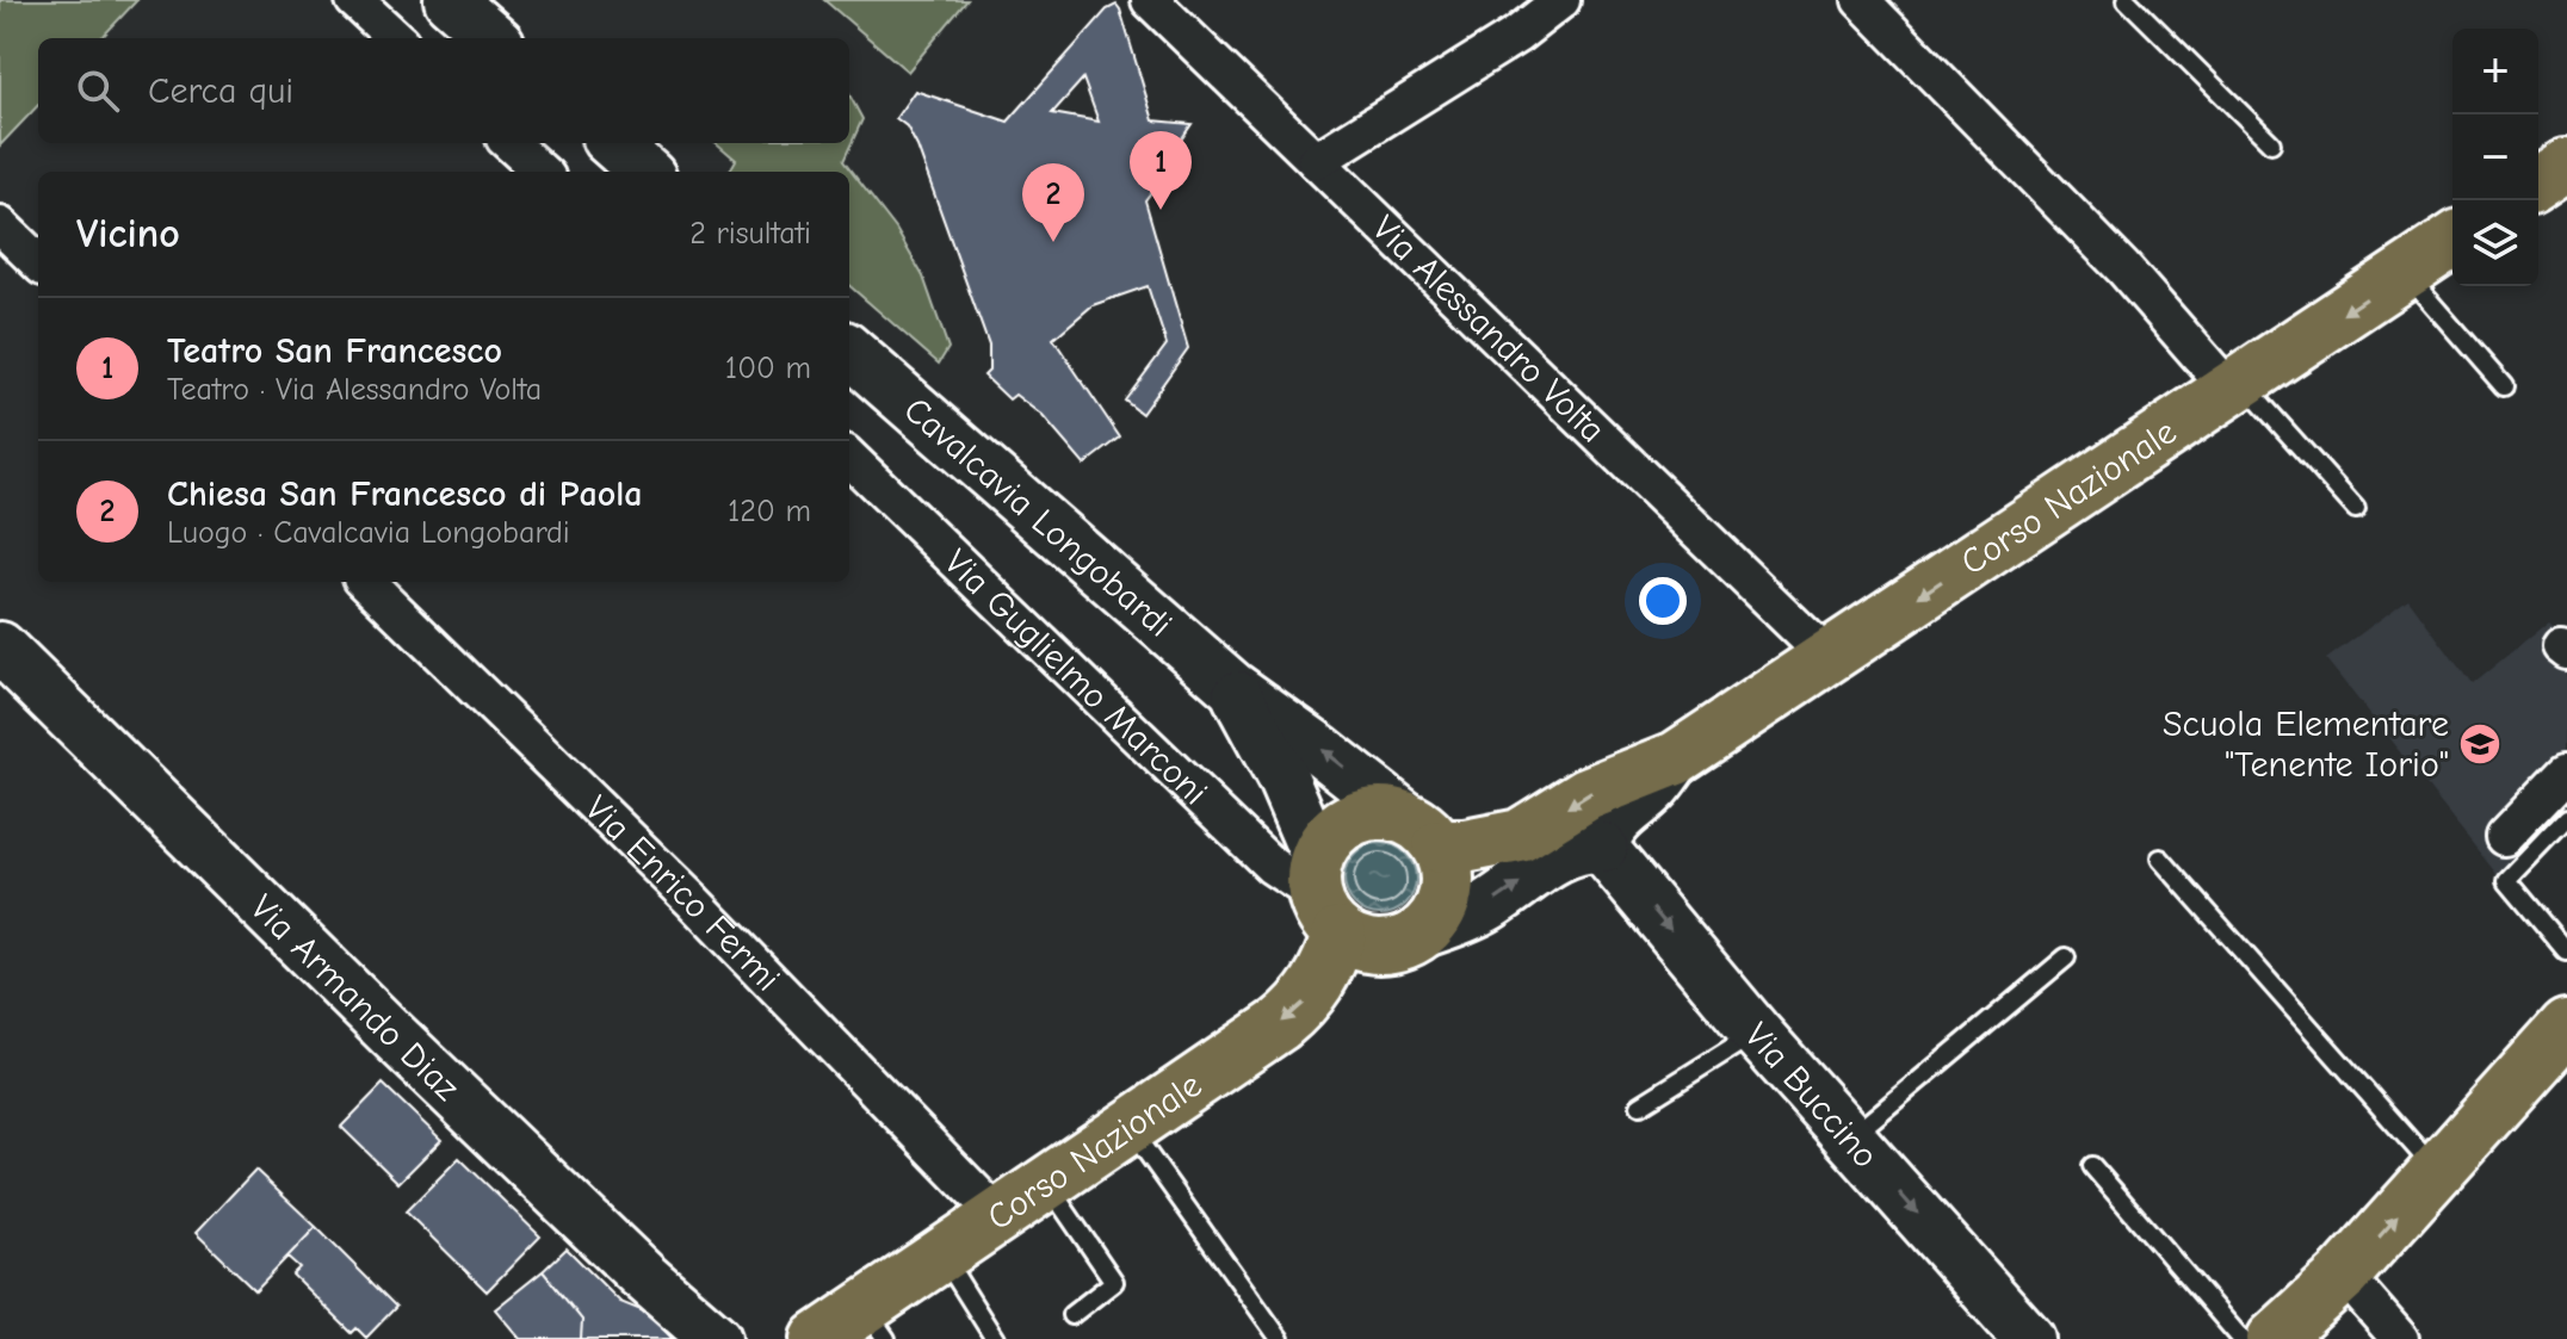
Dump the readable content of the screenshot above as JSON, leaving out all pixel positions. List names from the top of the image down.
{
  "streets": {
    "main road": ["Corso Nazionale"],
    "street": [
      "Via Alessandro Volta",
      "Cavalcavia Longobardi",
      "Via Guglielmo Marconi",
      "Via Enrico Fermi",
      "Via Armando Diaz",
      "Via Buccino"
    ]
  },
  "crossings": [
    ["Via Alessandro Volta", "Corso Nazionale"],
    ["Corso Nazionale", "Cavalcavia Longobardi"],
    ["Corso Nazionale", "Via Guglielmo Marconi"],
    ["Corso Nazionale", "Via Enrico Fermi"],
    ["Corso Nazionale", "Via Buccino"],
    ["Cavalcavia Longobardi", "Via Guglielmo Marconi"]
  ],
  "one_way": ["Corso Nazionale", "Via Buccino"],
  "places": {
    "school or university": ["Scuola Elementare \"Tenente Iorio\""]
  },
  "page": {
    "map_buttons": ["+", "−"],
    "search": "Cerca qui",
    "pins": ["1", "2"],
    "heading": ["Vicino", "2 risultati"],
    "list": [
      {
        "mark": "1",
        "name": "Teatro San Francesco",
        "note": "Teatro · Via Alessandro Volta",
        "value": "100 m"
      },
      {
        "mark": "2",
        "name": "Chiesa San Francesco di Paola",
        "note": "Luogo · Cavalcavia Longobardi",
        "value": "120 m"
      }
    ]
  }
}
